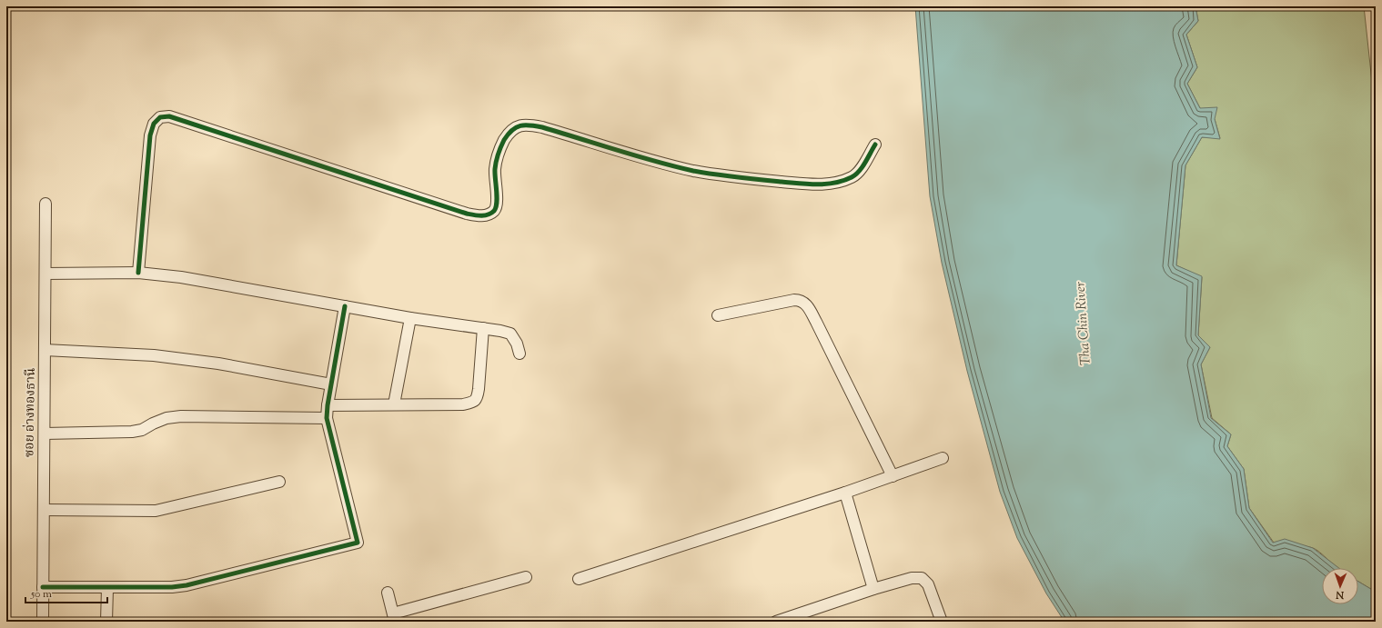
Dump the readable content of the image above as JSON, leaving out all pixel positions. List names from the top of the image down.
{
  "streets": {
    "street": ["ซอย อ่างทองธานี"]
  },
  "water": ["Tha Chin River"],
  "scale_bar": "50 m",
  "north": "bottom"
}
